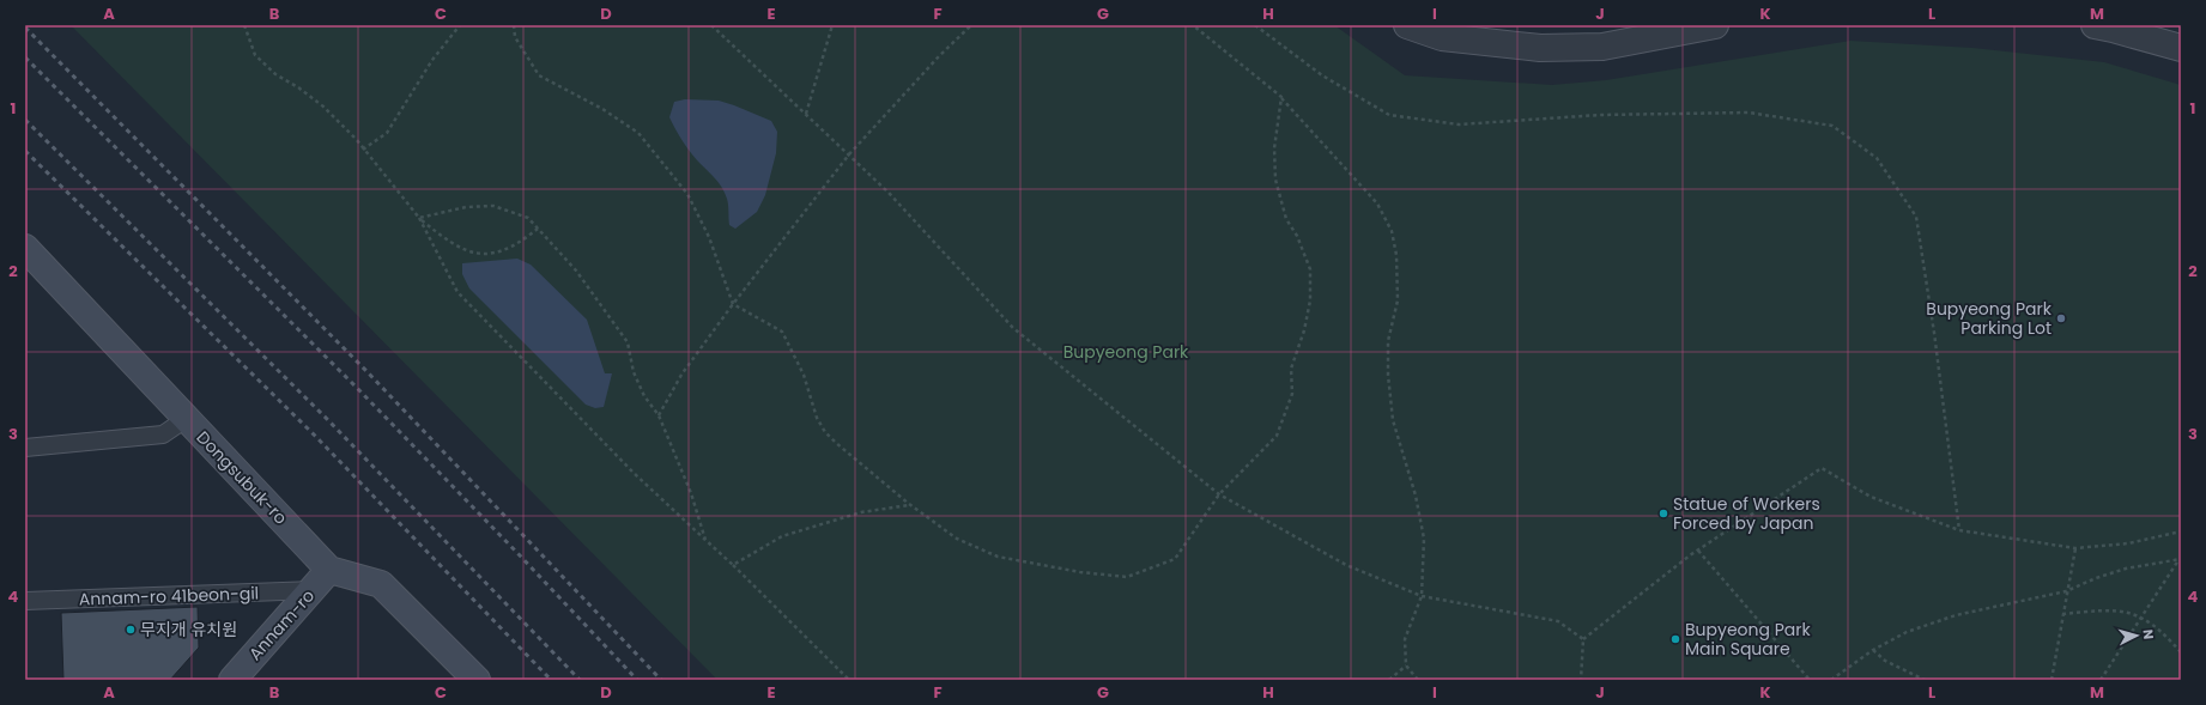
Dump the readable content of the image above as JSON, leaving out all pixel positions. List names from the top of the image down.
{
  "streets": {
    "street": ["Dongsubuk-ro", "Annam-ro"],
    "lane": ["Annam-ro 41beon-gil"]
  },
  "crossings": [
    ["Dongsubuk-ro", "Annam-ro"],
    ["Annam-ro 41beon-gil", "Annam-ro"]
  ],
  "parks": ["Bupyeong Park"],
  "places": [
    "Bupyeong Park Parking Lot",
    "Statue of Workers Forced by Japan",
    "무지개 유치원",
    "Bupyeong Park Main Square"
  ],
  "north": "right",
  "grid": {
    "columns": [
      "A",
      "B",
      "C",
      "D",
      "E",
      "F",
      "G",
      "H",
      "I",
      "J",
      "K",
      "L",
      "M"
    ],
    "rows": [
      "1",
      "2",
      "3",
      "4"
    ]
  }
}
